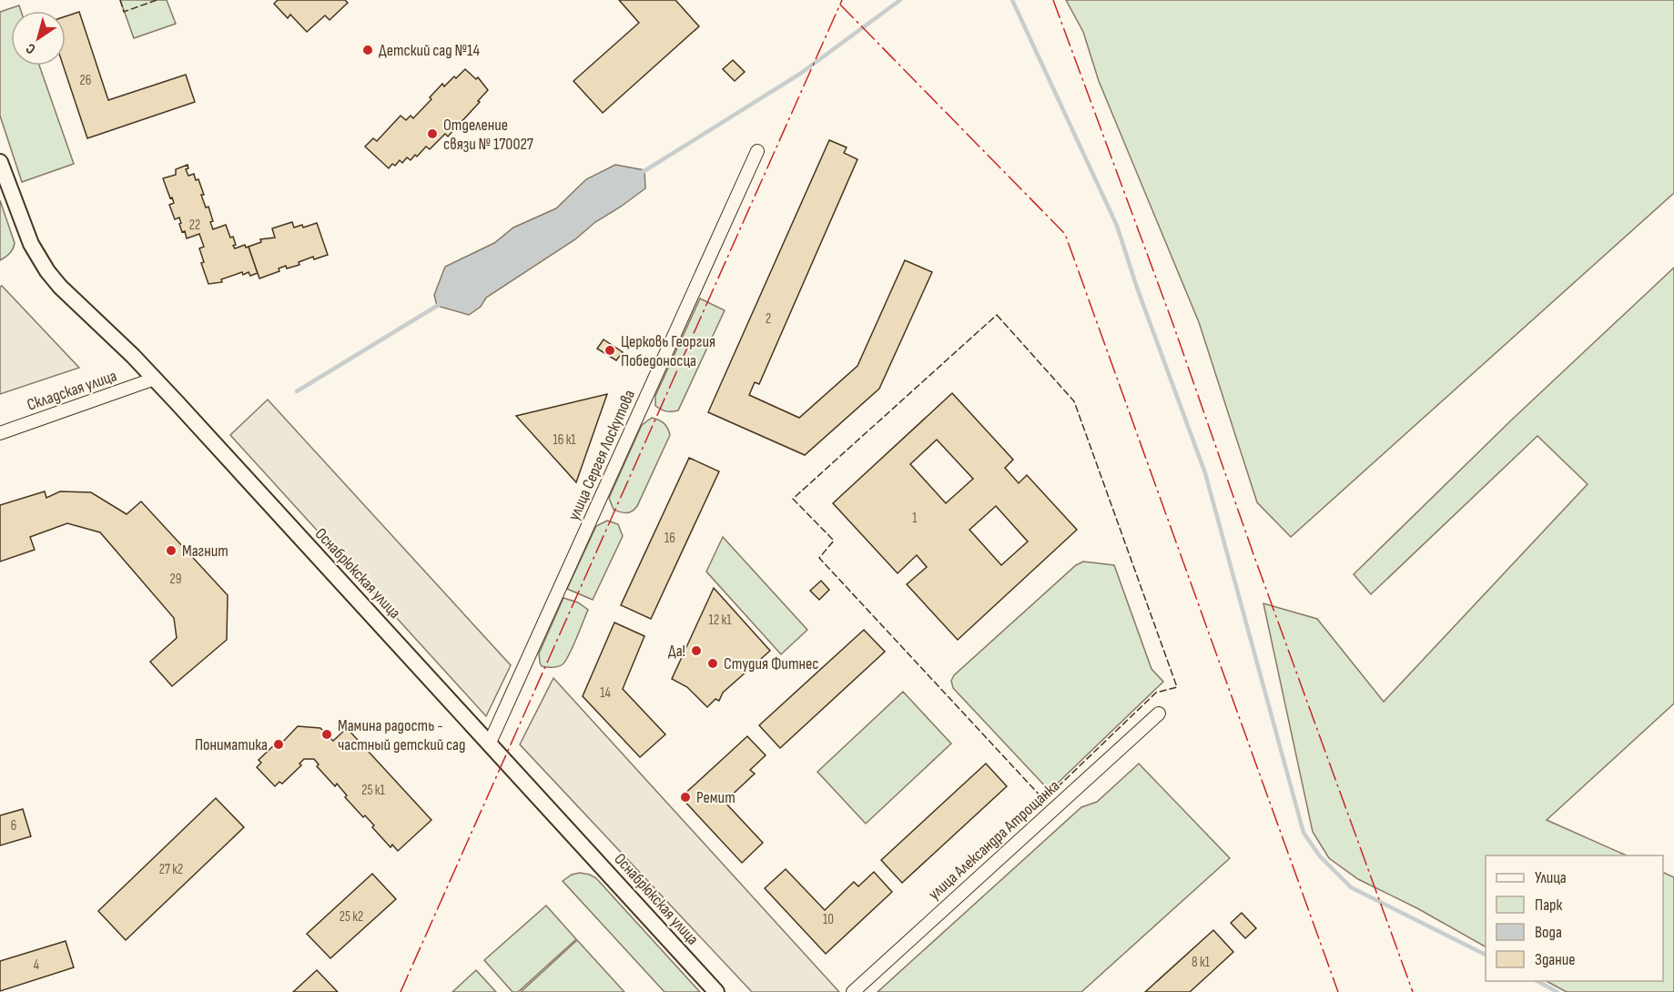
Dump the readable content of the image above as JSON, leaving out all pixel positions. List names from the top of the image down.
{
  "streets": {
    "street": [
      "Складская улица",
      "улица Сергея Лоскутова",
      "Оснабрюкская улица",
      "улица Александра Атрощанка"
    ]
  },
  "crossings": [
    ["Складская улица", "Оснабрюкская улица"],
    ["улица Сергея Лоскутова", "Оснабрюкская улица"]
  ],
  "places": [
    "Детский сад №14",
    "Отделение связи № 170027",
    "Церковь Георгия Победоносца",
    "Магнит",
    "Да!",
    "Студия Фитнес",
    "Мамина радость - частный детский сад",
    "Пониматика",
    "Ремит"
  ],
  "house_numbers": [
    "26",
    "22",
    "2",
    "16 к1",
    "1",
    "16",
    "29",
    "12 к1",
    "14",
    "25 к1",
    "6",
    "27 к2",
    "25 к2",
    "10",
    "8 к1",
    "4"
  ],
  "legend": [
    "Улица",
    "Парк",
    "Вода",
    "Здание"
  ],
  "north": "bottom left"
}
